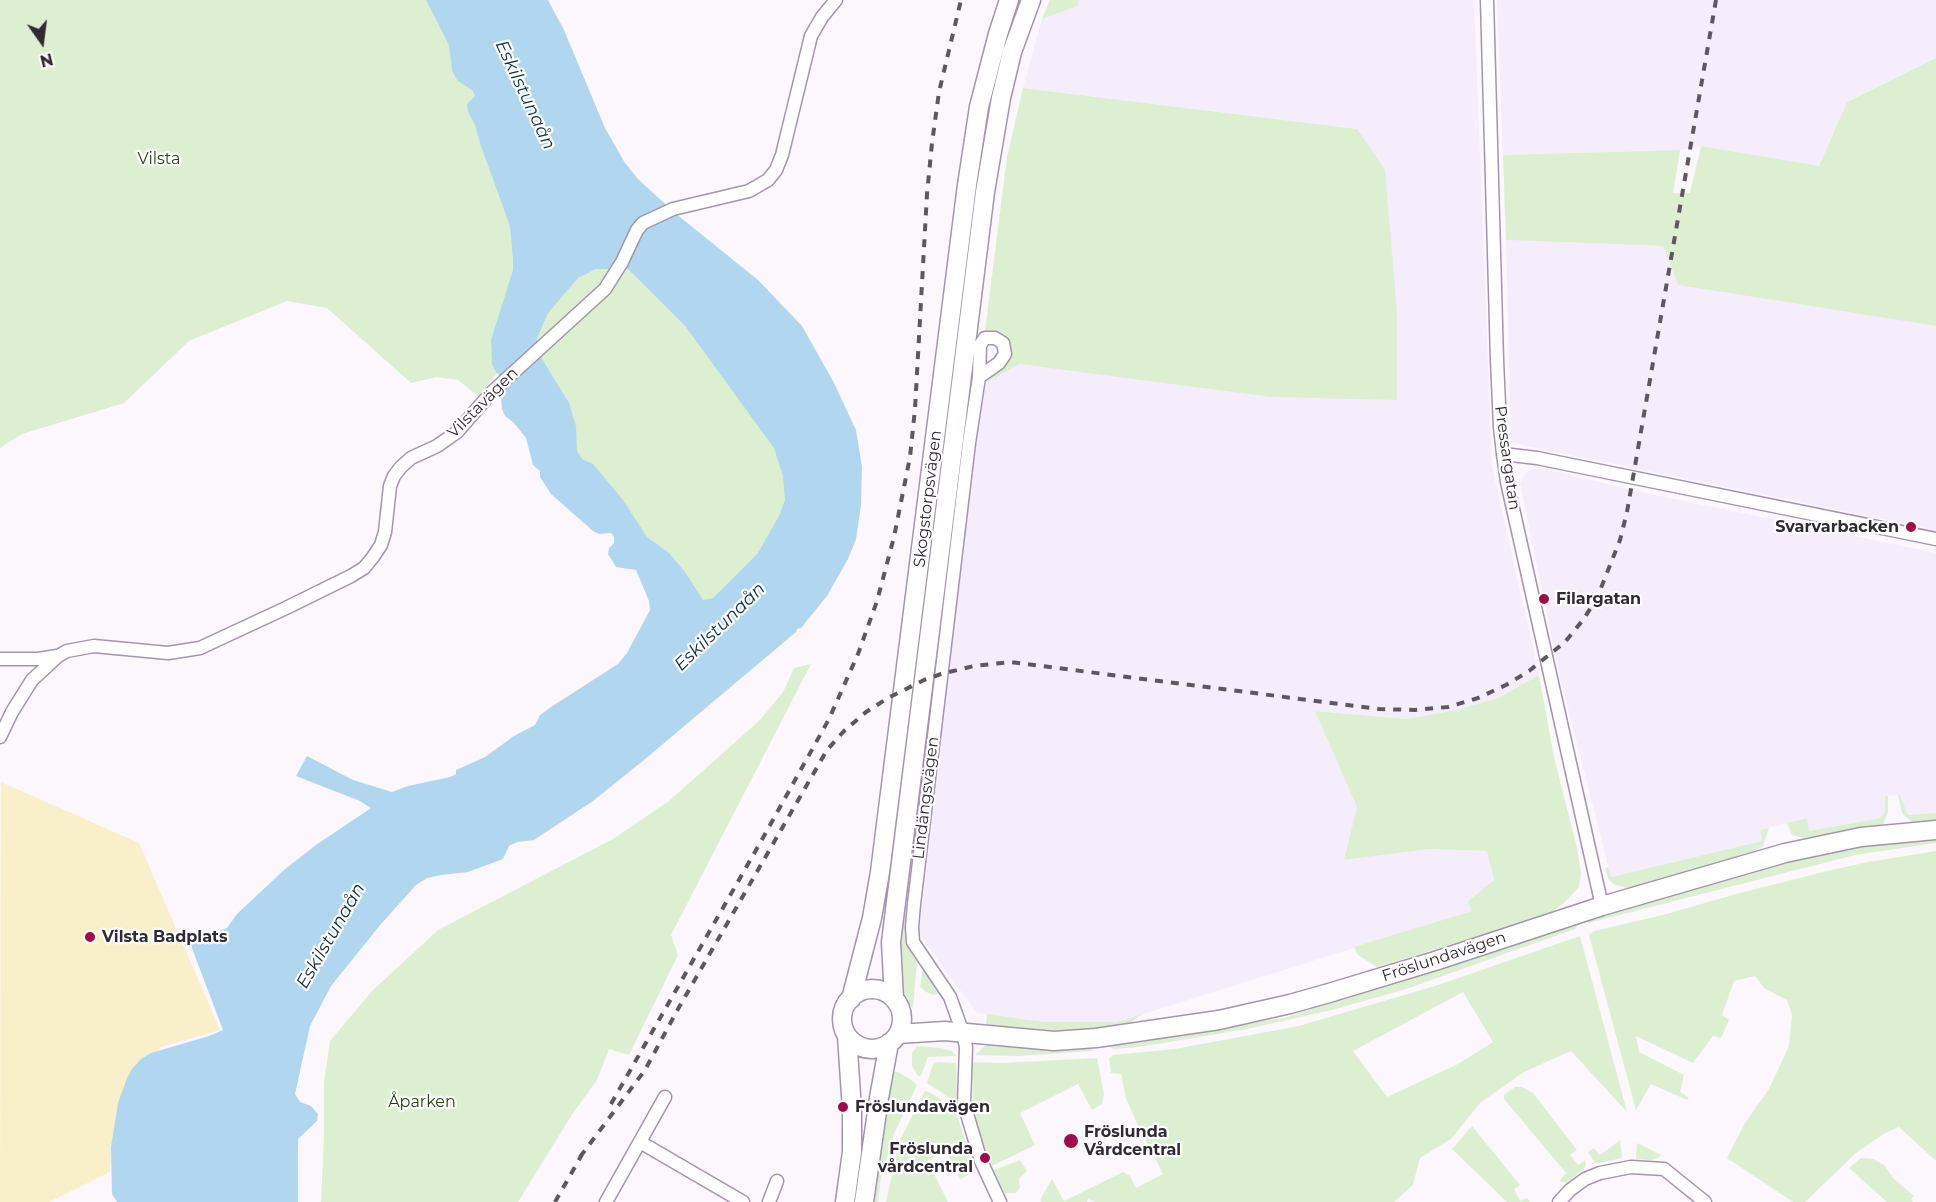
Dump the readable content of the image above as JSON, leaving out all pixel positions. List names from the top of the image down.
{
  "streets": {
    "main road": ["Skogstorpsvägen", "Fröslundavägen"],
    "street": ["Vilstavägen", "Pressargatan", "Lindängsvägen"]
  },
  "crossings": [
    ["Pressargatan", "Fröslundavägen"],
    ["Skogstorpsvägen", "Fröslundavägen"],
    ["Lindängsvägen", "Fröslundavägen"]
  ],
  "water": ["Eskilstunaån"],
  "parks": ["Vilsta", "Åparken"],
  "places": [
    "Svarvarbacken",
    "Filargatan",
    "Vilsta Badplats",
    "Fröslundavägen",
    "Fröslunda Vårdcentral",
    "Fröslunda vårdcentral"
  ],
  "north": "bottom"
}
